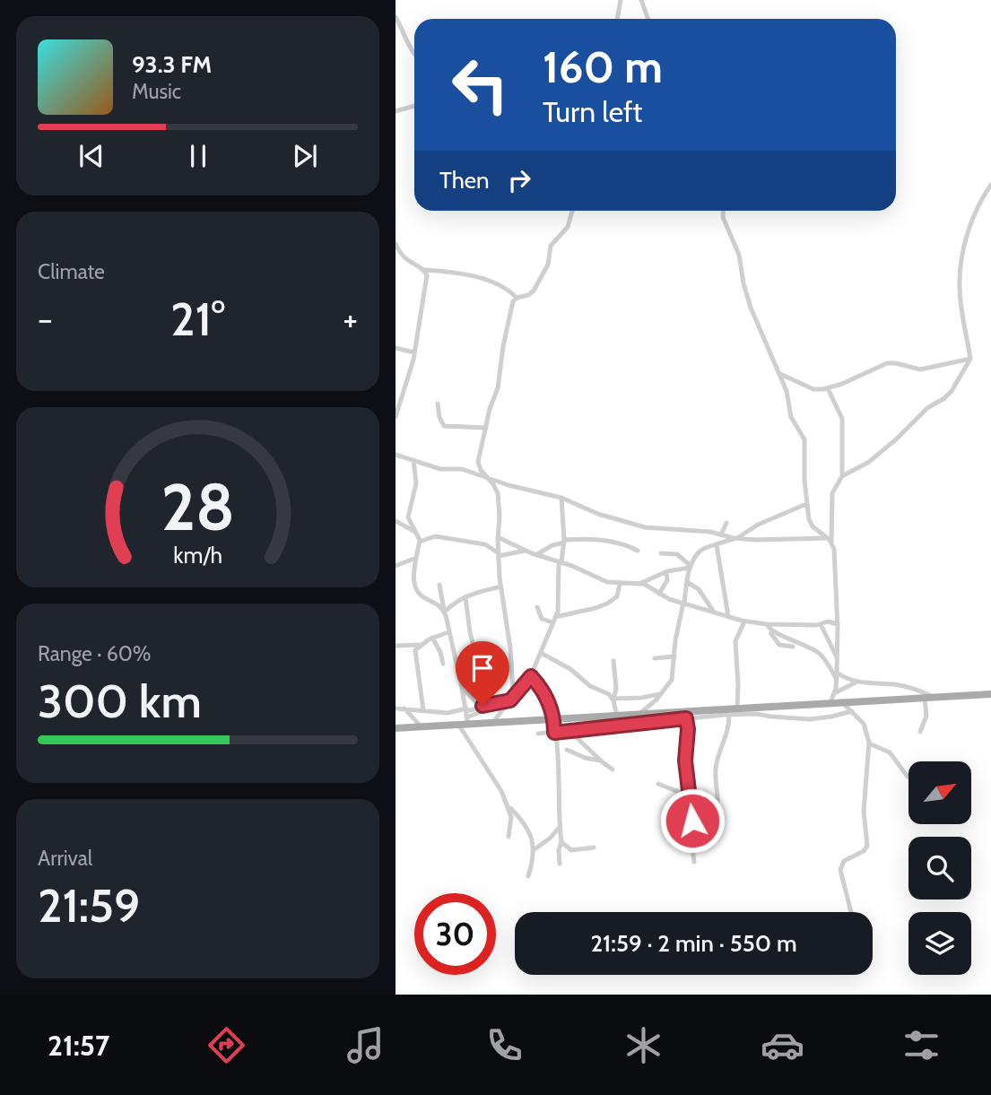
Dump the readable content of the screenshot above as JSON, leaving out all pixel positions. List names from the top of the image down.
{
  "north": "top right",
  "page": {
    "turn": ["160 m", "Turn left"],
    "song": ["93.3 FM", "Music"],
    "then": "Then",
    "tile": [
      "Climate",
      ["Range · 60%", "300 km"],
      ["Arrival", "21:59"]
    ],
    "heat": ["−", "21°", "+"],
    "limit": "30",
    "trip": "21:59 · 2 min · 550 m",
    "tabs": "21:57",
    "gauge": ["28", "km/h"]
  }
}
